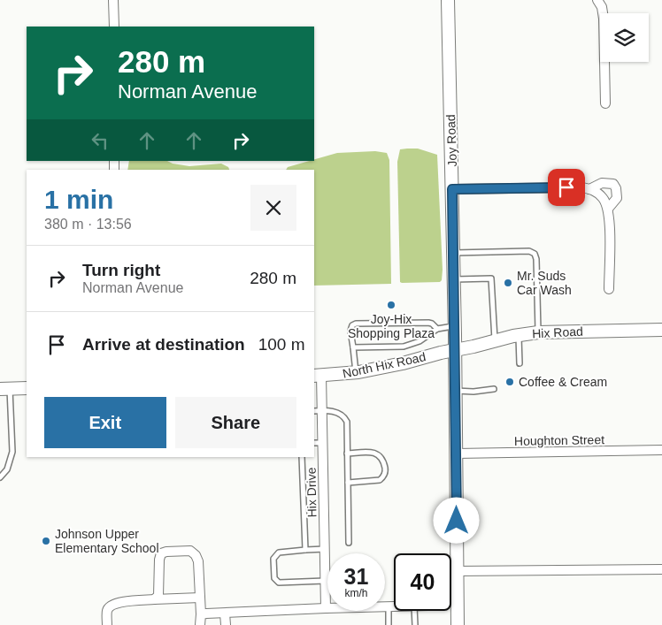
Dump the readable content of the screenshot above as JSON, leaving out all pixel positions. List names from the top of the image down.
{
  "streets": {
    "street": [
      "Joy Road",
      "Hix Road",
      "North Hix Road",
      "Houghton Street",
      "Hix Drive"
    ]
  },
  "crossings": [
    ["Joy Road", "Hix Road"],
    ["Joy Road", "North Hix Road"],
    ["Joy Road", "Houghton Street"],
    ["Hix Road", "North Hix Road"],
    ["North Hix Road", "Hix Drive"]
  ],
  "places": [
    "Mr. Suds Car Wash",
    "Joy-Hix Shopping Plaza",
    "Coffee & Cream",
    "Johnson Upper Elementary School"
  ],
  "page": {
    "turn": ["280 m", "Norman Avenue"],
    "heading": ["1 min", "380 m · 13:56"],
    "list": [
      {
        "name": "Turn right",
        "note": "Norman Avenue",
        "value": "280 m"
      },
      {
        "name": "Arrive at destination",
        "value": "100 m"
      }
    ],
    "buttons": ["Exit", "Share"],
    "speed": "31 km/h",
    "limit": "40"
  }
}
